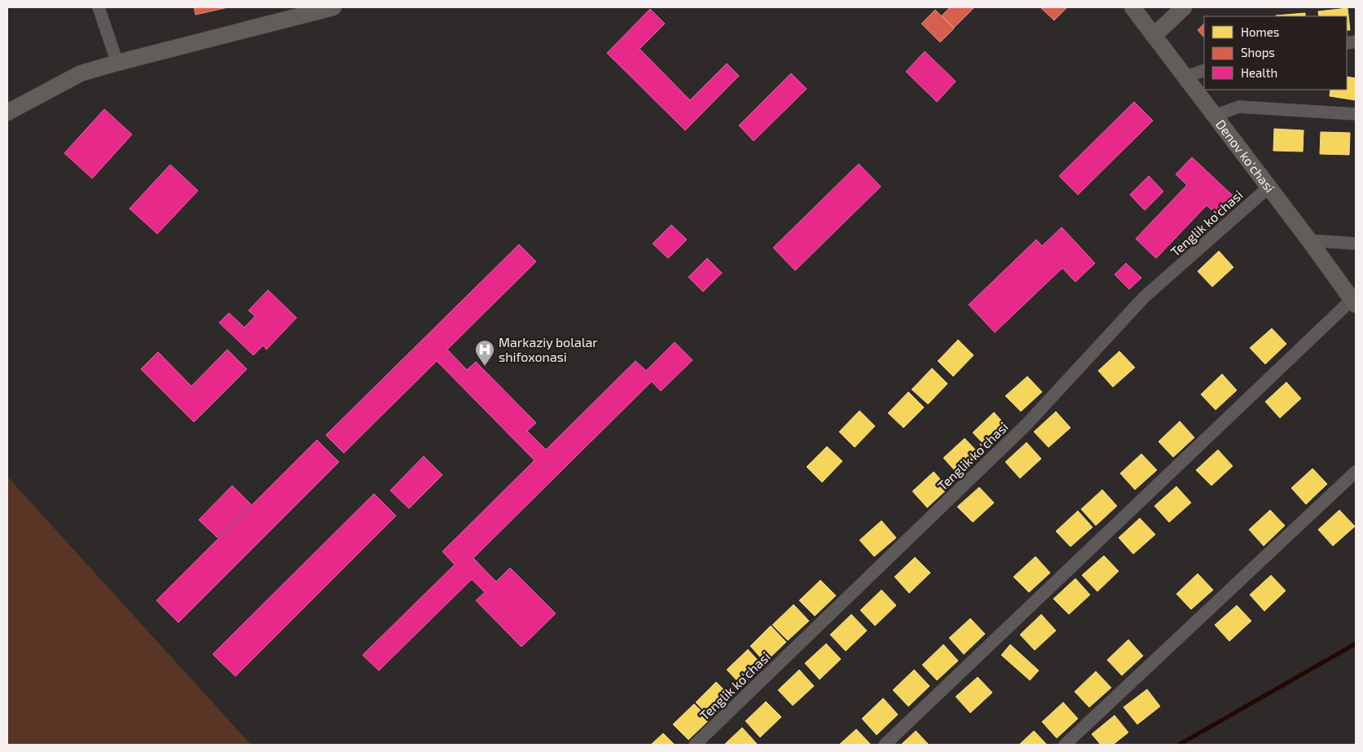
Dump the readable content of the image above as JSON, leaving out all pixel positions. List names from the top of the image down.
{
  "streets": {
    "street": ["Denov ko'chasi", "Tenglik ko'chasi"]
  },
  "crossings": [
    ["Denov ko'chasi", "Tenglik ko'chasi"]
  ],
  "places": {
    "hospital": ["Markaziy bolalar shifoxonasi"]
  },
  "legend": ["Homes", "Shops", "Health"]
}
